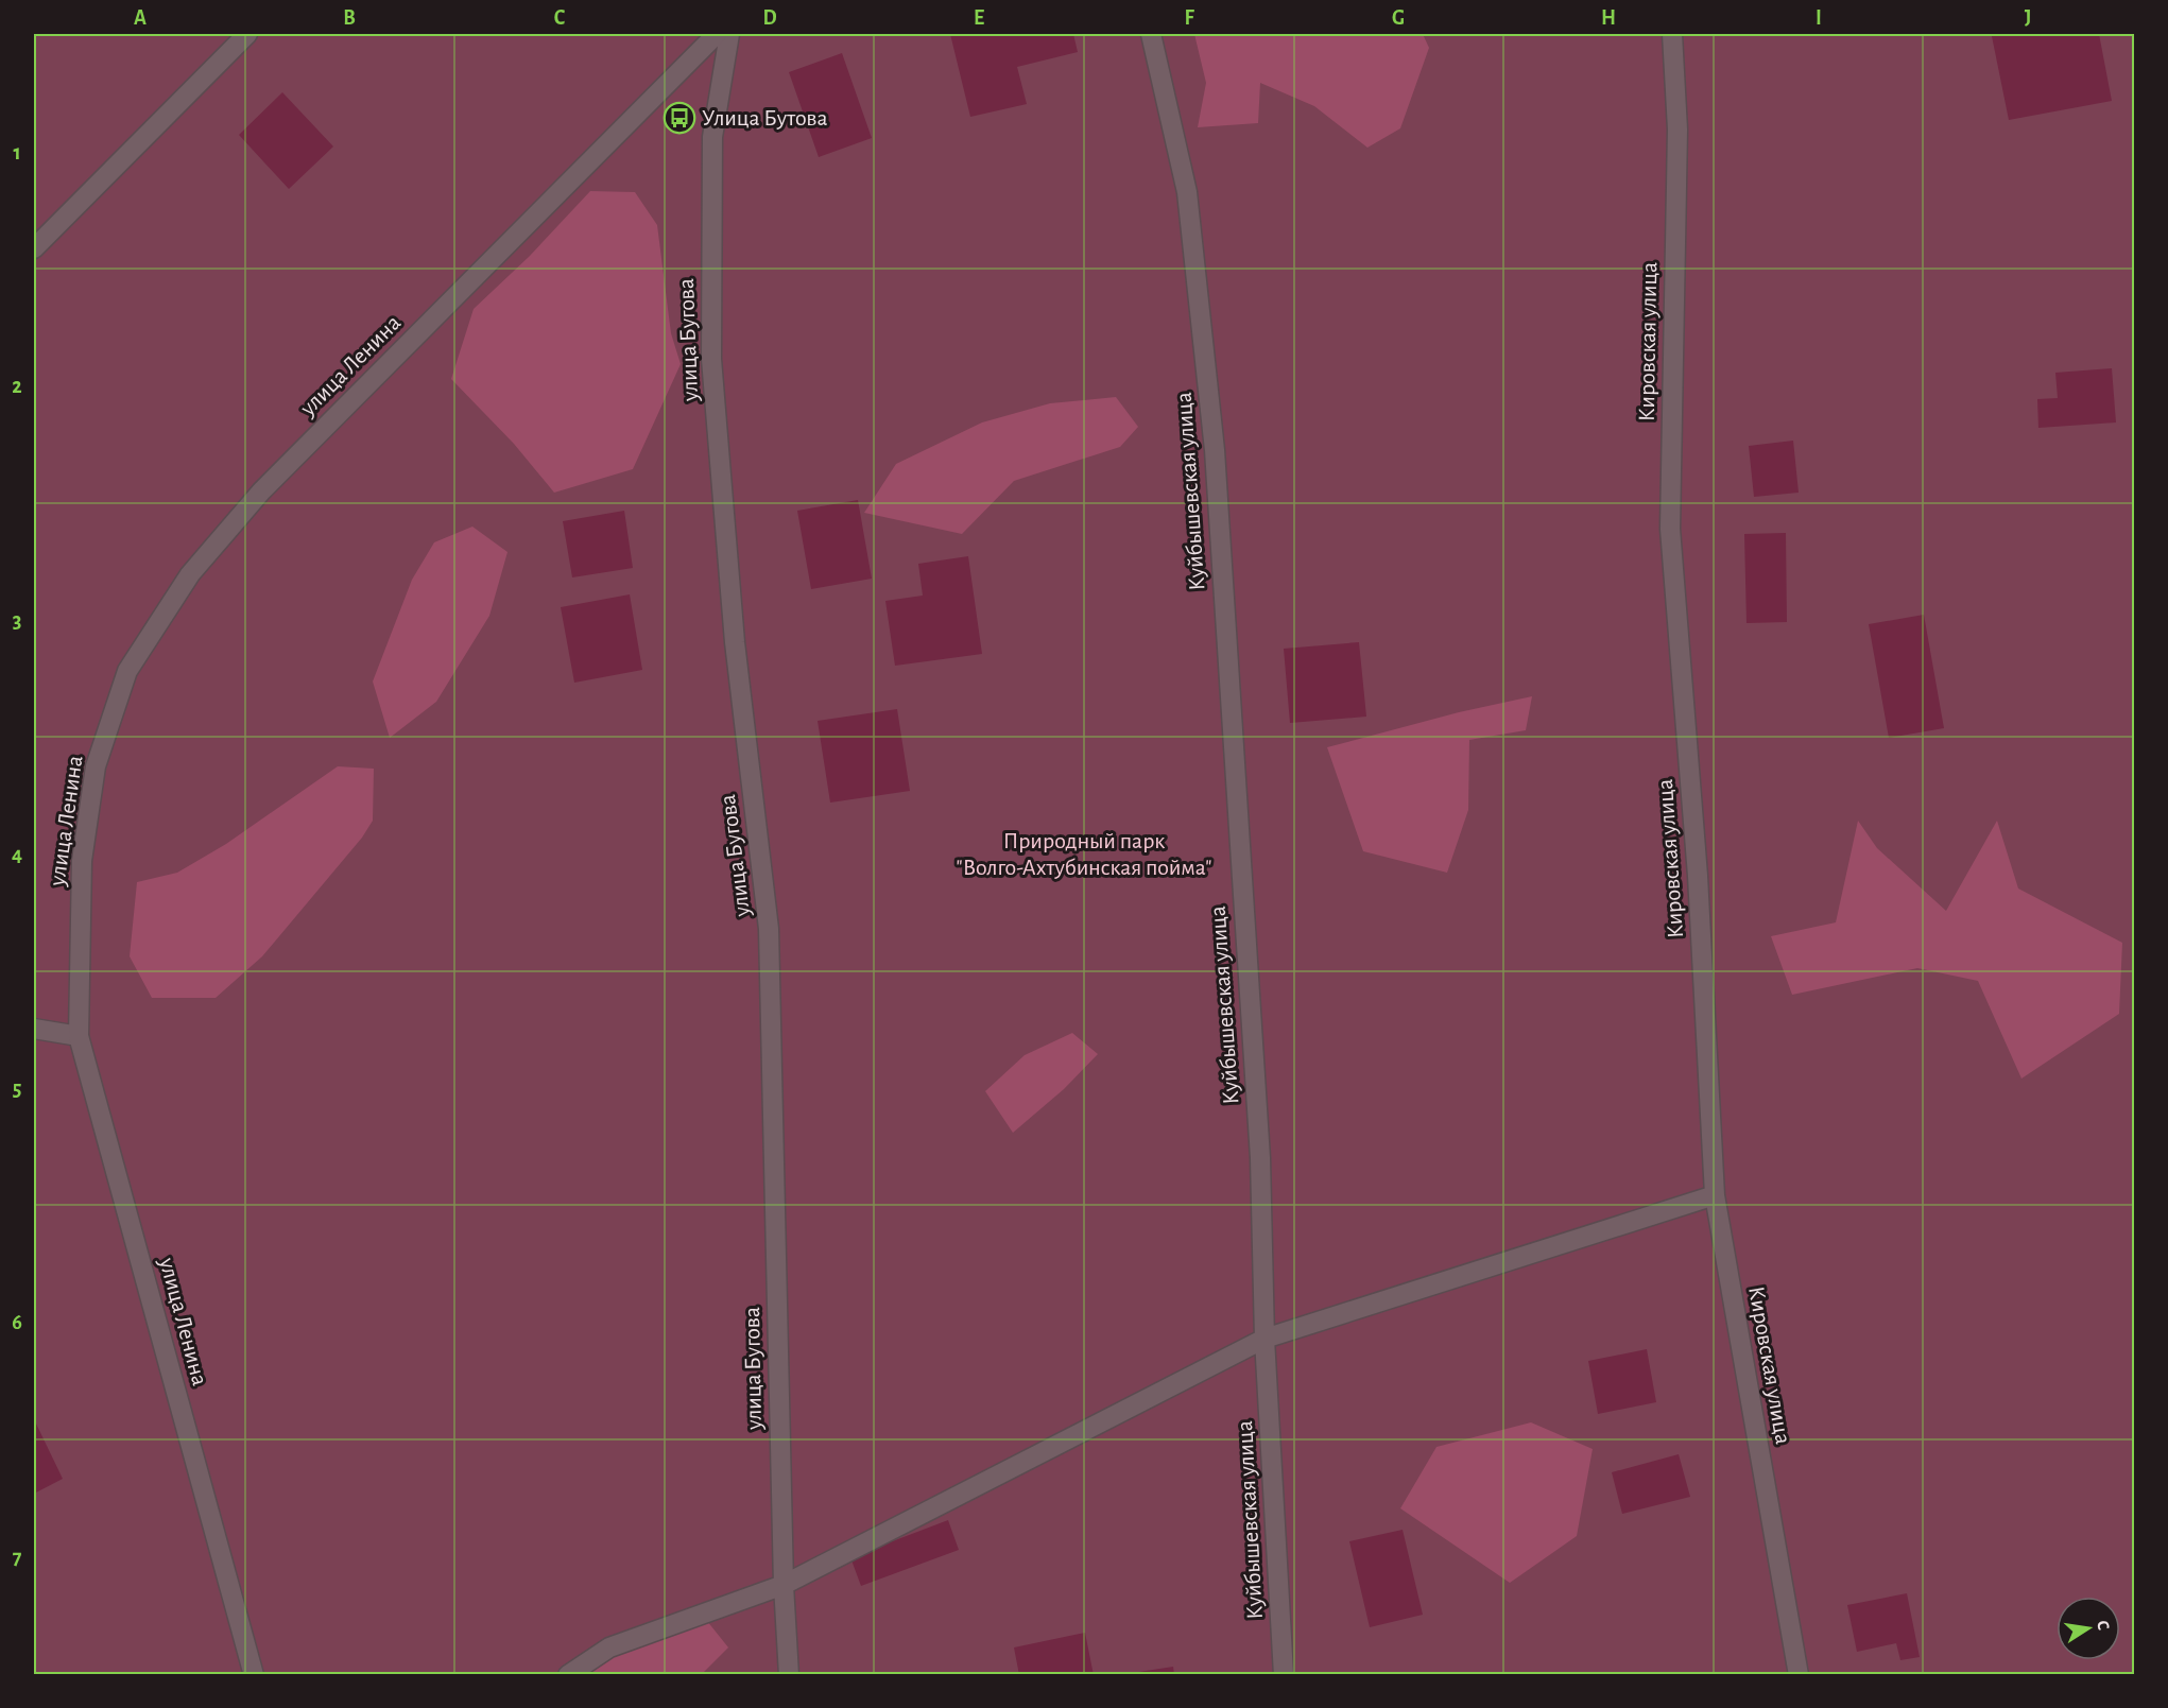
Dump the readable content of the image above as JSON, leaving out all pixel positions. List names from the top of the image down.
{
  "streets": {
    "street": [
      "улица Бугова",
      "Кировская улица",
      "улица Ленина",
      "Куйбышевская улица"
    ]
  },
  "parks": ["Природный парк \"Волго-Ахтубинская пойма\""],
  "places": {
    "bus stop": ["Улица Бутова"]
  },
  "north": "right",
  "grid": {
    "columns": [
      "A",
      "B",
      "C",
      "D",
      "E",
      "F",
      "G",
      "H",
      "I",
      "J"
    ],
    "rows": [
      "1",
      "2",
      "3",
      "4",
      "5",
      "6",
      "7"
    ]
  }
}
